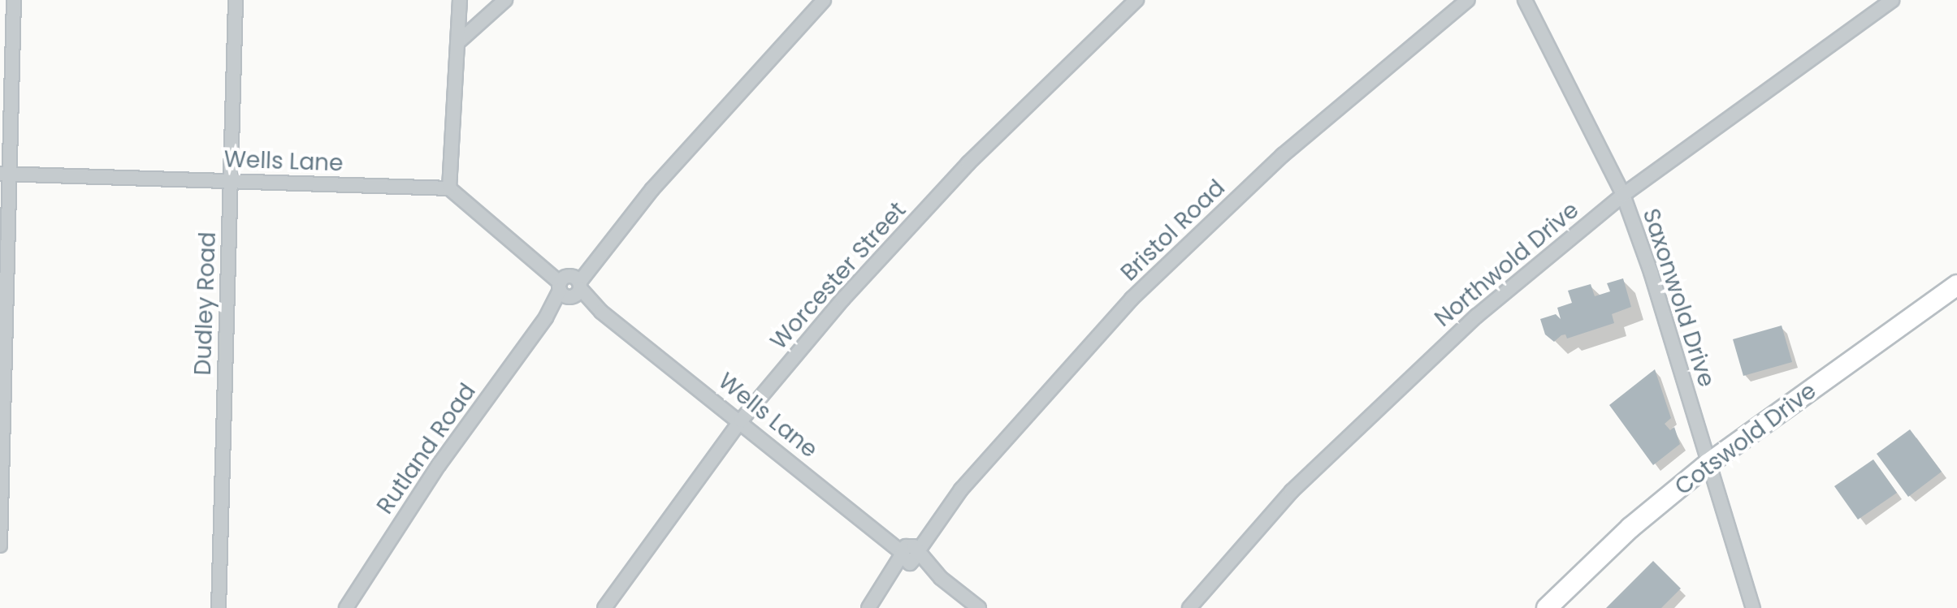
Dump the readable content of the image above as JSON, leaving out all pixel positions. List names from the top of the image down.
{
  "streets": {
    "main road": ["Cotswold Drive"],
    "street": [
      "Wells Lane",
      "Bristol Road",
      "Northwold Drive",
      "Worcester Street",
      "Saxonwold Drive",
      "Dudley Road",
      "Rutland Road"
    ]
  },
  "crossings": [
    ["Wells Lane", "Bristol Road"],
    ["Wells Lane", "Worcester Street"],
    ["Wells Lane", "Dudley Road"],
    ["Wells Lane", "Rutland Road"],
    ["Northwold Drive", "Saxonwold Drive"],
    ["Saxonwold Drive", "Cotswold Drive"]
  ]
}
